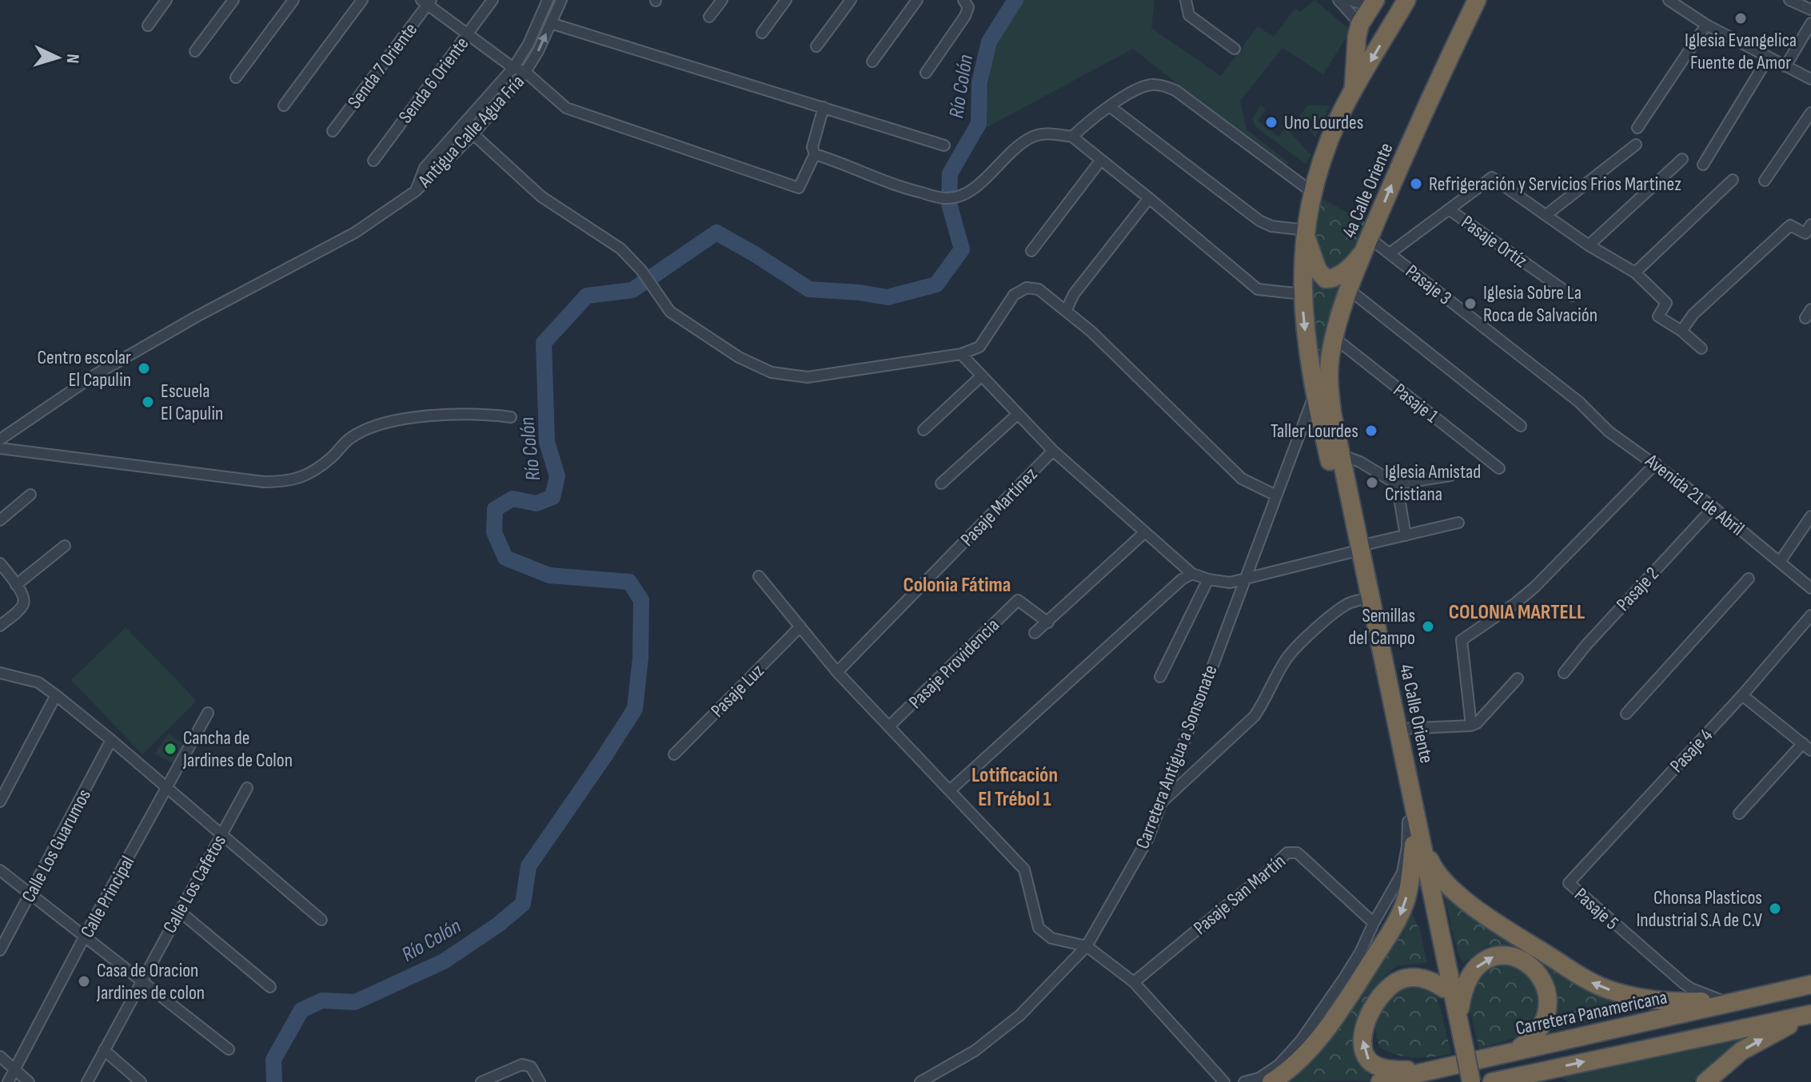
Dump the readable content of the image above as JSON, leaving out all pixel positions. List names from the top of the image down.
{
  "streets": {
    "highway": ["4a Calle Oriente", "Carretera Panamericana"],
    "street": [
      "Senda 7 Oriente",
      "Senda 6 Oriente",
      "Antigua Calle Agua Fría",
      "Pasaje Ortíz",
      "Pasaje 3",
      "Pasaje 1",
      "Avenida 21 de Abril",
      "Pasaje Martínez",
      "Pasaje 2",
      "Pasaje Providencia",
      "Pasaje Luz",
      "Pasaje 4",
      "Carretera Antigua a Sonsonate",
      "Calle Los Guarumos",
      "Calle Los Cafetos",
      "Pasaje San Martín",
      "Calle Principal",
      "Pasaje 5"
    ]
  },
  "crossings": [
    ["4a Calle Oriente", "Pasaje 3"],
    ["4a Calle Oriente", "Pasaje 1"],
    ["4a Calle Oriente", "Carretera Antigua a Sonsonate"],
    ["4a Calle Oriente", "Carretera Panamericana"],
    ["Pasaje 3", "Avenida 21 de Abril"],
    ["Avenida 21 de Abril", "Pasaje 2"],
    ["Pasaje 4", "Pasaje 5"]
  ],
  "districts": ["Colonia Fátima", "COLONIA MARTELL", "Lotificación El Trébol 1"],
  "water": ["Río Colón"],
  "places": [
    "Iglesia Evangelica Fuente de Amor",
    "Uno Lourdes",
    "Refrigeración y Servicios Frios Martinez",
    "Iglesia Sobre La Roca de Salvación",
    "Centro escolar El Capulin",
    "Escuela El Capulin",
    "Taller Lourdes",
    "Iglesia Amistad Cristiana",
    "Semillas del Campo",
    "Cancha de Jardines de Colon",
    "Chonsa Plasticos Industrial S.A de C.V",
    "Casa de Oracion Jardines de colon"
  ],
  "north": "right"
}
